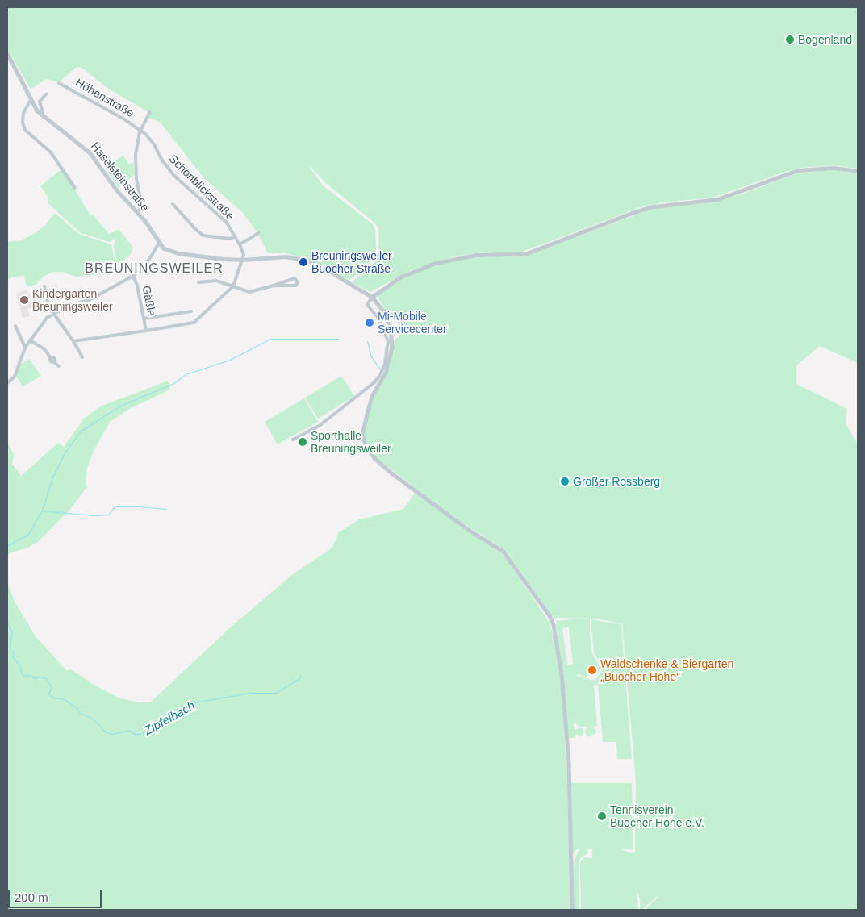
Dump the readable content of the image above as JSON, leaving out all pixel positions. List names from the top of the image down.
{
  "streets": {
    "street": [
      "Höhenstraße",
      "Haselsteinstraße",
      "Schönblickstraße",
      "Gäßle"
    ]
  },
  "crossings": [
    ["Höhenstraße", "Schönblickstraße"]
  ],
  "districts": ["BREUNINGSWEILER"],
  "water": ["Zipfelbach"],
  "places": [
    "Bogenland",
    "Breuningsweiler Buocher Straße",
    "Kindergarten Breuningsweiler",
    "Mi-Mobile Servicecenter",
    "Sporthalle Breuningsweiler",
    "Großer Rossberg",
    "Waldschenke & Biergarten „Buocher Höhe“",
    "Tennisverein Buocher Höhe e.V."
  ],
  "scale_bar": "200 m"
}
